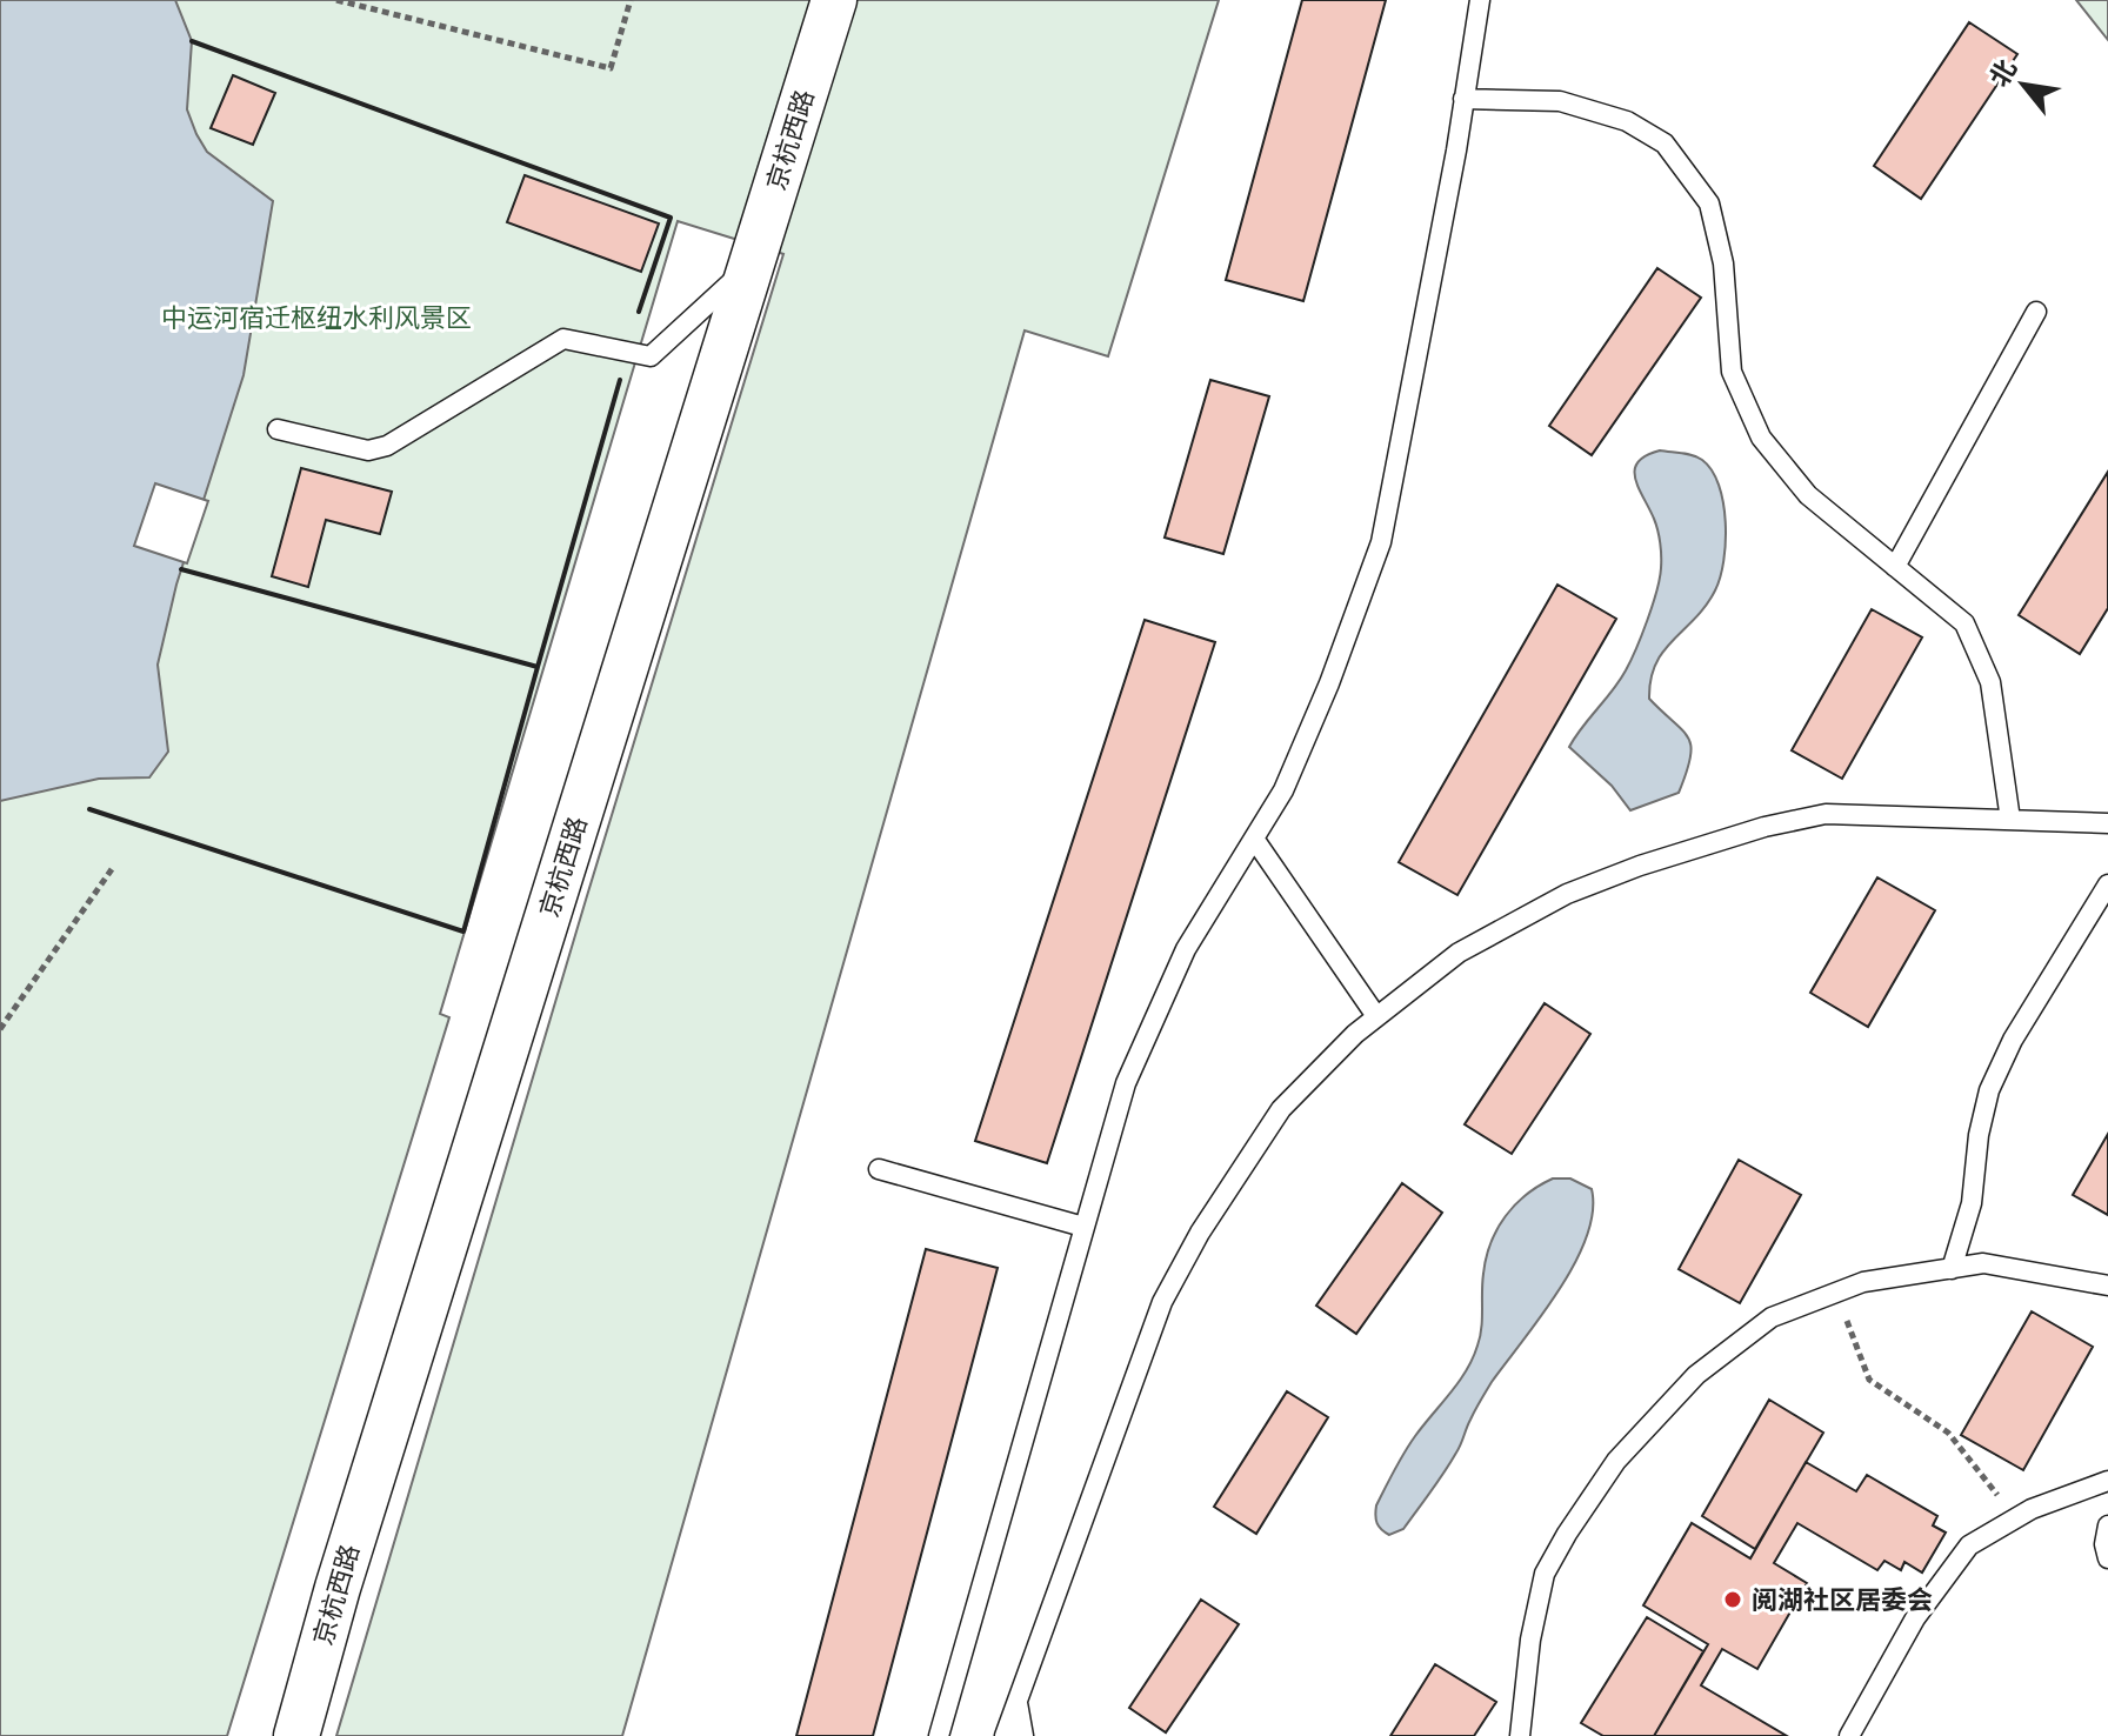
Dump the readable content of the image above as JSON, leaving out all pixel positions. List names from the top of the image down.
{
  "streets": {
    "street": ["京杭西路"]
  },
  "parks": ["中运河宿迁枢纽水利风景区"],
  "places": ["阅湖社区居委会"],
  "north": "top left"
}
